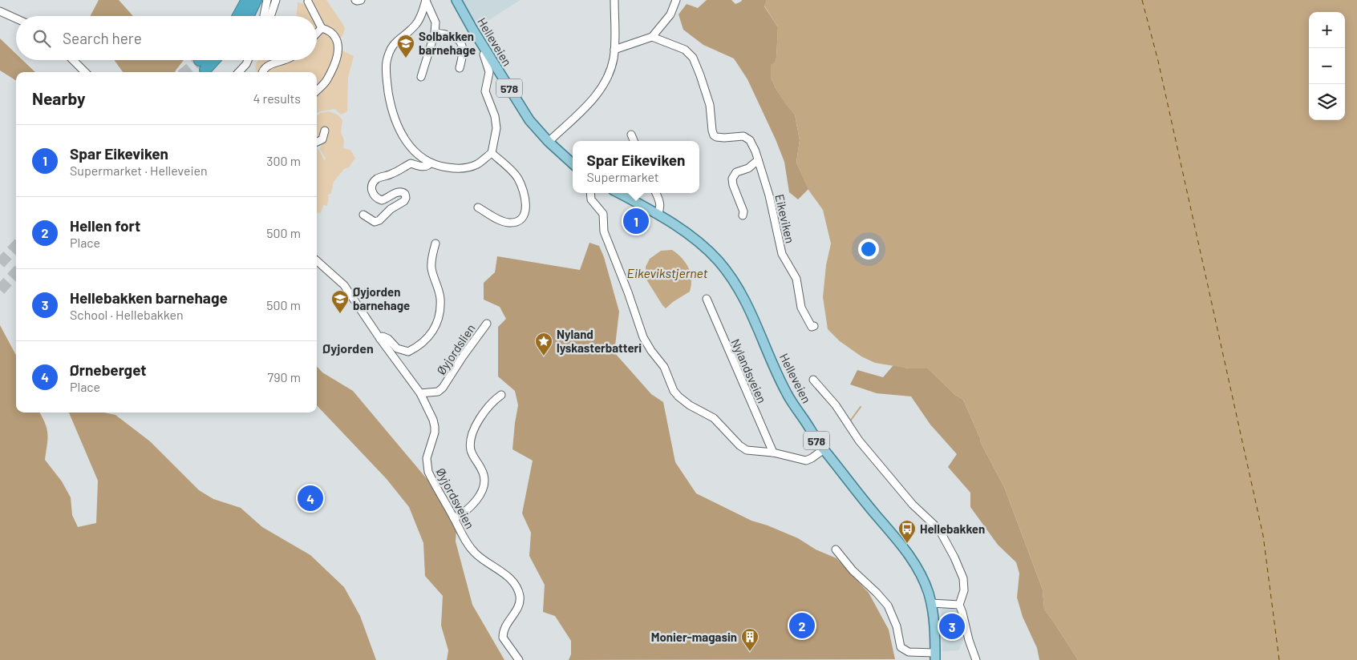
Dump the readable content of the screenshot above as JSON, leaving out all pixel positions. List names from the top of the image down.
{
  "streets": {
    "main road": ["Helleveien", "578"],
    "street": [
      "Eikeviken",
      "Øyjordslien",
      "Nylandsveien",
      "Øyjordsveien"
    ]
  },
  "crossings": [
    ["Øyjordslien", "Øyjordsveien"]
  ],
  "districts": ["Øyjorden"],
  "water": ["Eikevikstjernet"],
  "places": {
    "school or university": ["Solbakken barnehage", "Øyjorden barnehage"],
    "place": ["Nyland lyskasterbatteri"],
    "bus stop": ["Hellebakken"],
    "building": ["Monier-magasin"]
  },
  "page": {
    "map_buttons": ["+", "−"],
    "search": "Search here",
    "heading": ["Nearby", "4 results"],
    "list": [
      {
        "mark": "1",
        "name": "Spar Eikeviken",
        "note": "Supermarket · Helleveien",
        "value": "300 m"
      },
      {
        "mark": "2",
        "name": "Hellen fort",
        "note": "Place",
        "value": "500 m"
      },
      {
        "mark": "3",
        "name": "Hellebakken barnehage",
        "note": "School · Hellebakken",
        "value": "500 m"
      },
      {
        "mark": "4",
        "name": "Ørneberget",
        "note": "Place",
        "value": "790 m"
      }
    ],
    "popup": ["Spar Eikeviken", "Supermarket"],
    "pins": [
      "1",
      "4",
      "2",
      "3"
    ]
  }
}
